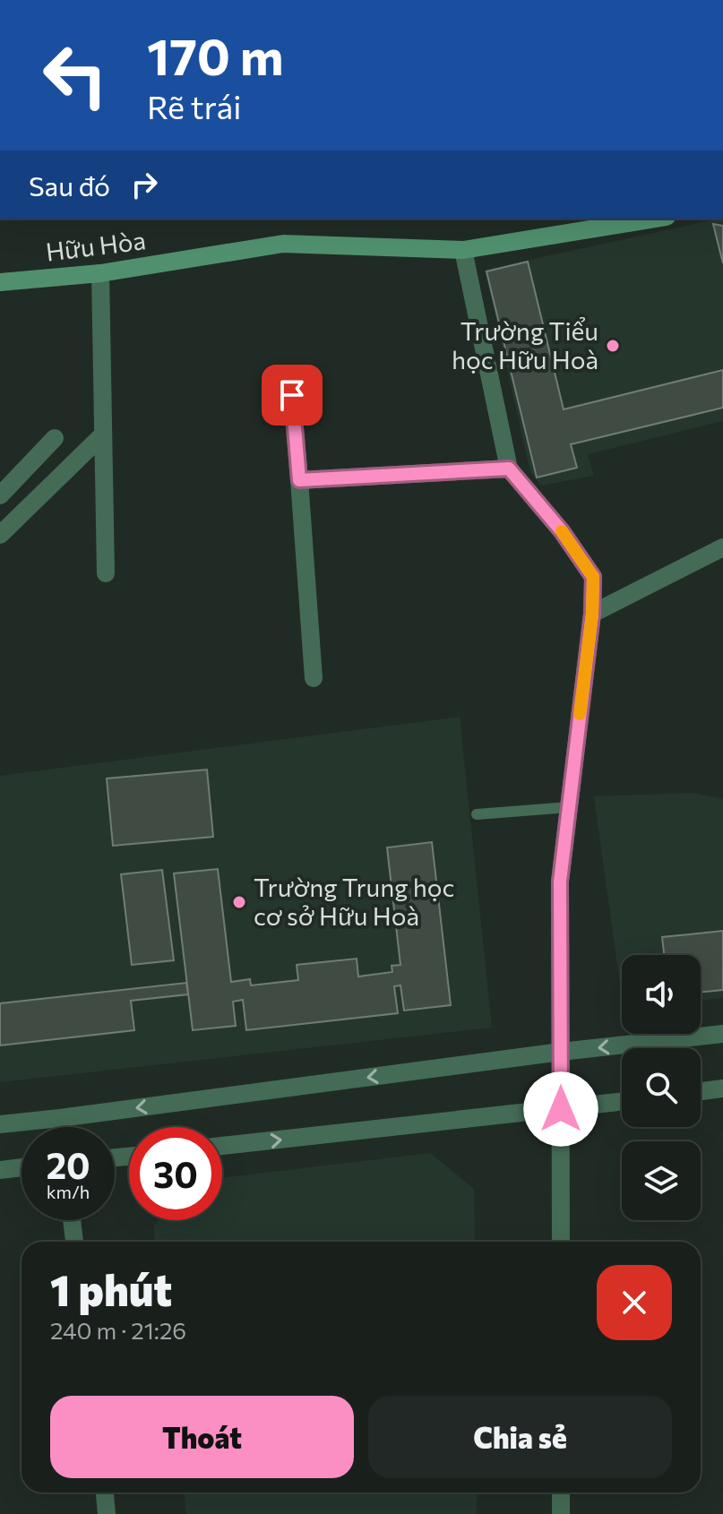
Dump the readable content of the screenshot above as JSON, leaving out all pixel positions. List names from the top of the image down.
{
  "streets": {
    "street": ["Hữu Hòa"]
  },
  "places": ["Trường Tiểu học Hữu Hoà", "Trường Trung học cơ sở Hữu Hoà"],
  "page": {
    "turn": ["170 m", "Rẽ trái"],
    "then": "Sau đó",
    "speed": "20 km/h",
    "limit": "30",
    "heading": ["1 phút", "240 m · 21:26"],
    "buttons": ["Thoát", "Chia sẻ"]
  }
}
